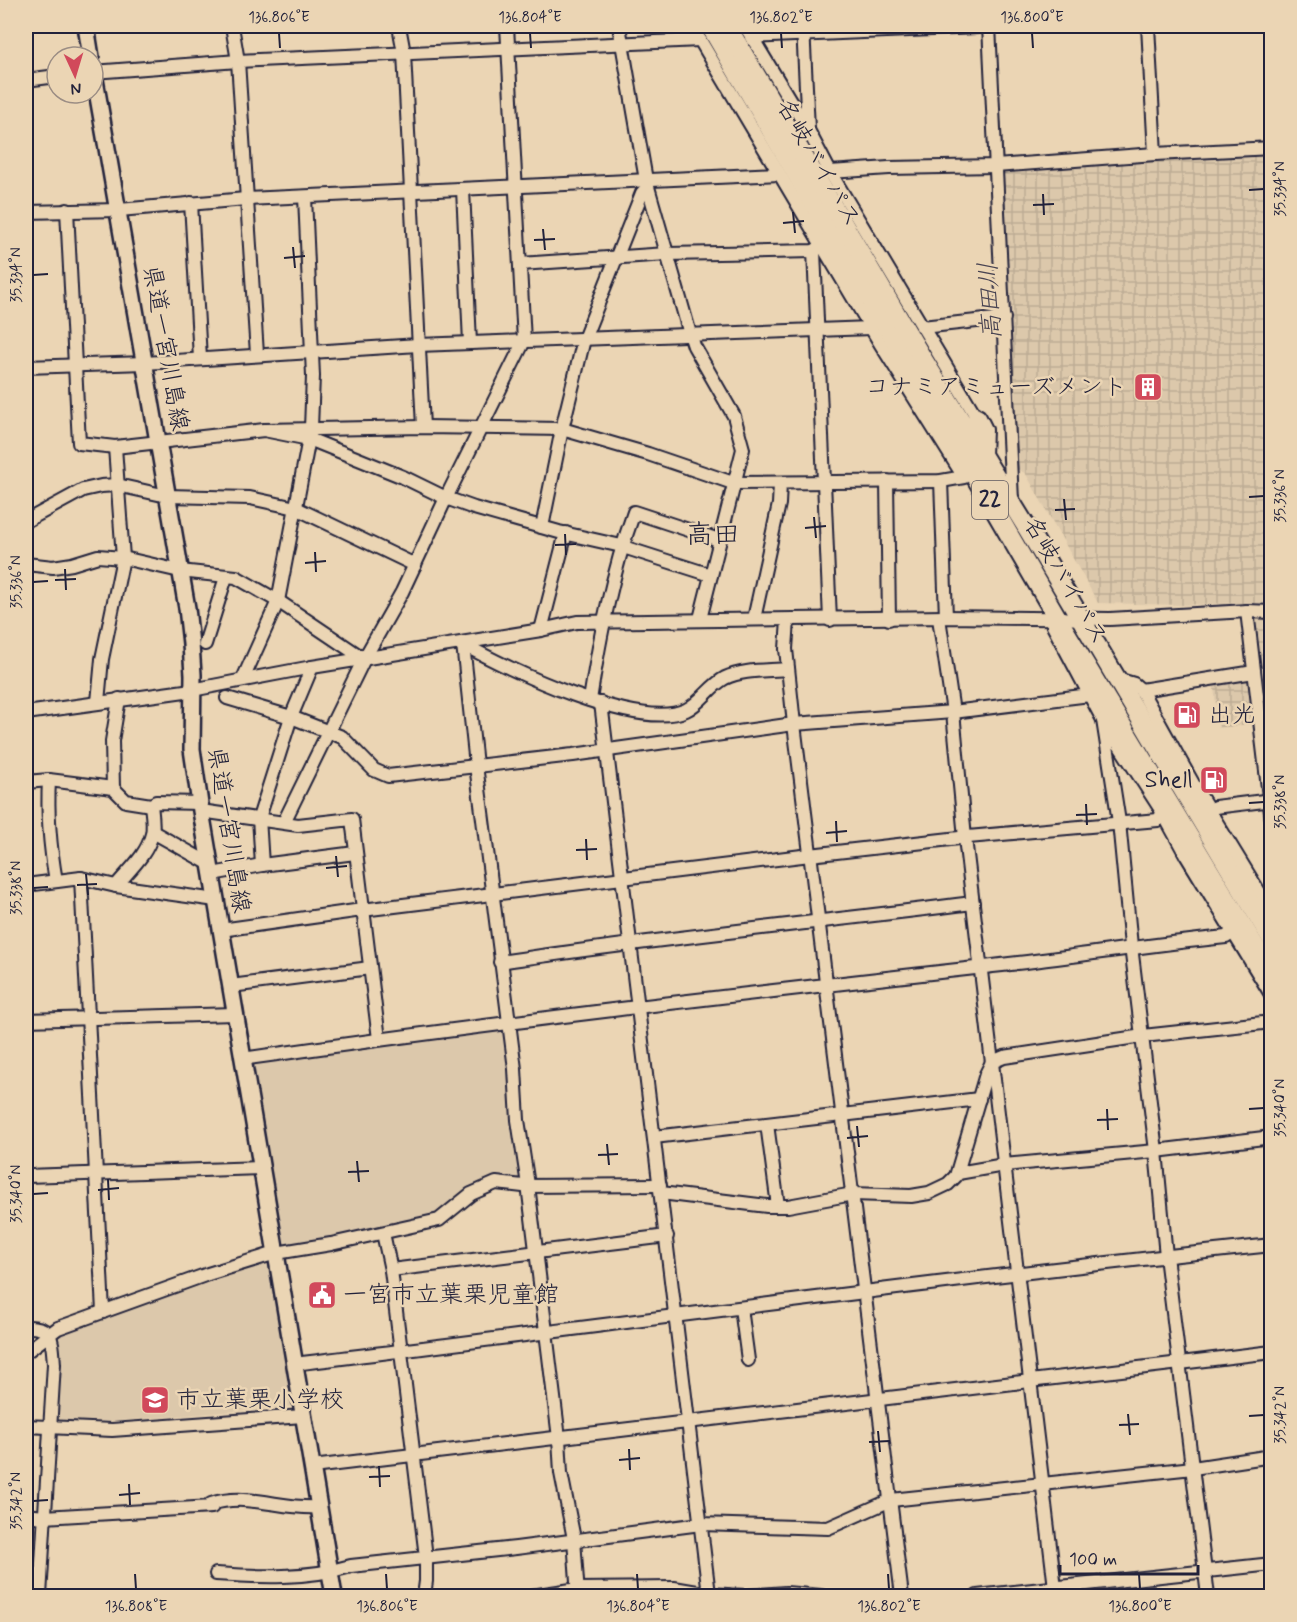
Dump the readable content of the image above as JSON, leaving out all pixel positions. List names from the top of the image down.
{
  "streets": {
    "highway": ["名岐バイパス", "22"],
    "main road": ["県道一宮川島線"]
  },
  "crossings": [
    ["名岐バイパス", "22"]
  ],
  "districts": ["高田"],
  "water": ["高田川"],
  "places": {
    "building": ["コナミアミューズメント"],
    "fuel station": ["出光", "Shell"],
    "public building": ["一宮市立葉栗児童館"],
    "school or university": ["市立葉栗小学校"]
  },
  "scale_bar": "100 m",
  "north": "bottom",
  "coordinates": [
    "136.806°E",
    "136.804°E",
    "136.802°E",
    "136.800°E",
    "35.334°N",
    "35.336°N",
    "35.338°N",
    "35.340°N",
    "35.342°N",
    "136.808°E"
  ]
}
